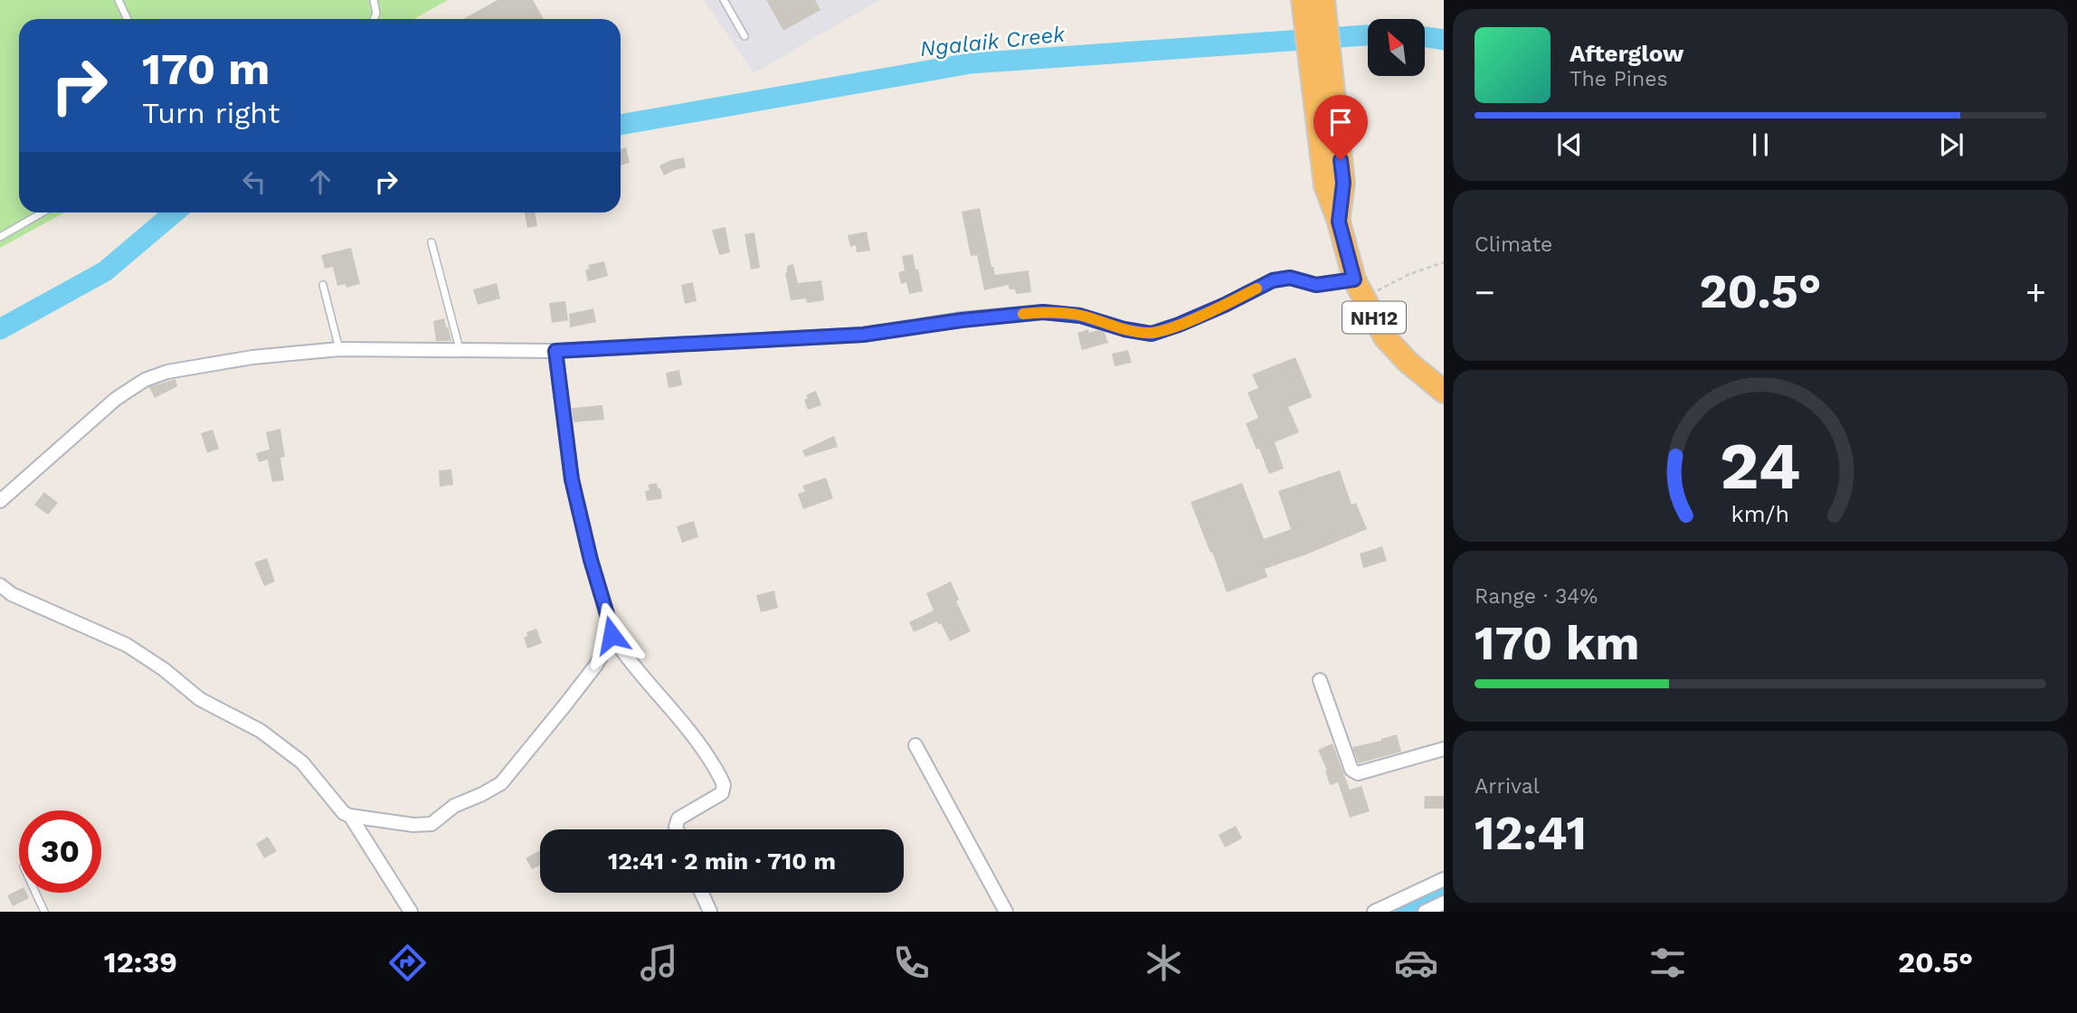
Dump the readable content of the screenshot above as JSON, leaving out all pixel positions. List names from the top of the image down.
{
  "streets": {
    "highway": ["NH12"]
  },
  "water": ["Ngalaik Creek"],
  "north": "top left",
  "page": {
    "turn": ["170 m", "Turn right"],
    "song": ["Afterglow", "The Pines"],
    "tile": [
      "Climate",
      ["Range · 34%", "170 km"],
      ["Arrival", "12:41"]
    ],
    "heat": ["−", "20.5°", "+"],
    "limit": "30",
    "trip": "12:41 · 2 min · 710 m",
    "tabs": ["12:39", "20.5°"],
    "gauge": ["24", "km/h"]
  }
}
